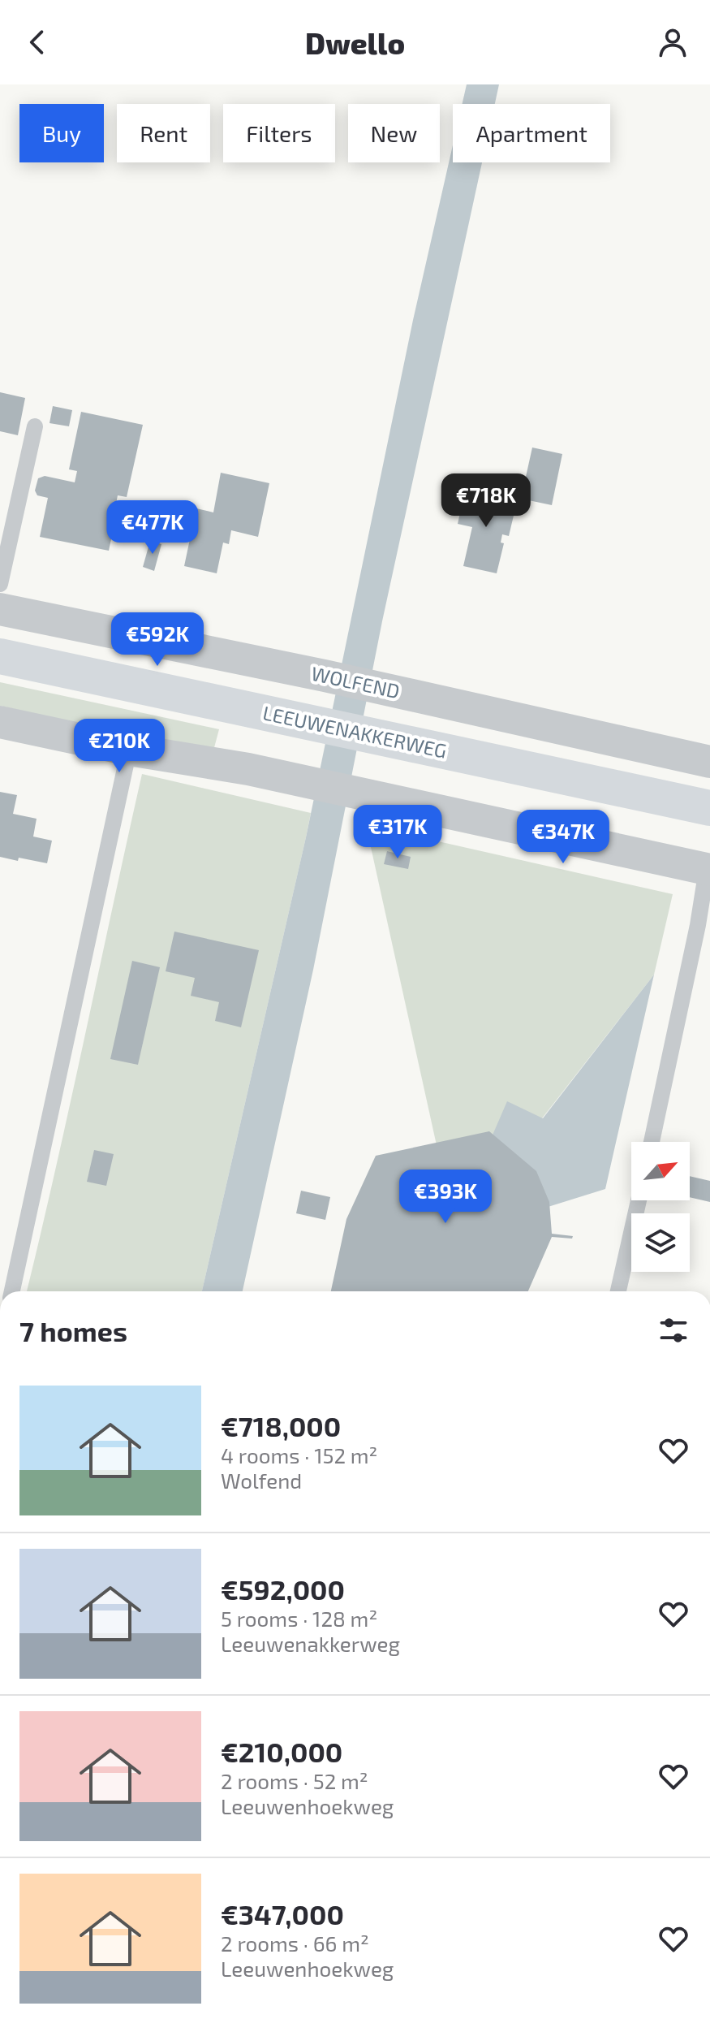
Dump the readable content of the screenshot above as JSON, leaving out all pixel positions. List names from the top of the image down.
{
  "streets": {
    "main road": ["LEEUWENAKKERWEG"],
    "street": ["WOLFEND"]
  },
  "north": "top right",
  "page": {
    "header": "Dwello",
    "chip": [
      "Buy",
      "Rent",
      "Filters",
      "New",
      "Apartment"
    ],
    "price": [
      "€718K",
      "€477K",
      "€592K",
      "€210K",
      "€317K",
      "€347K",
      "€393K"
    ],
    "heading": "7 homes",
    "list": [
      {
        "name": "€718,000",
        "note": "4 rooms · 152 m² · Wolfend"
      },
      {
        "name": "€592,000",
        "note": "5 rooms · 128 m² · Leeuwenakkerweg"
      },
      {
        "name": "€210,000",
        "note": "2 rooms · 52 m² · Leeuwenhoekweg"
      },
      {
        "name": "€347,000",
        "note": "2 rooms · 66 m² · Leeuwenhoekweg"
      }
    ]
  }
}
